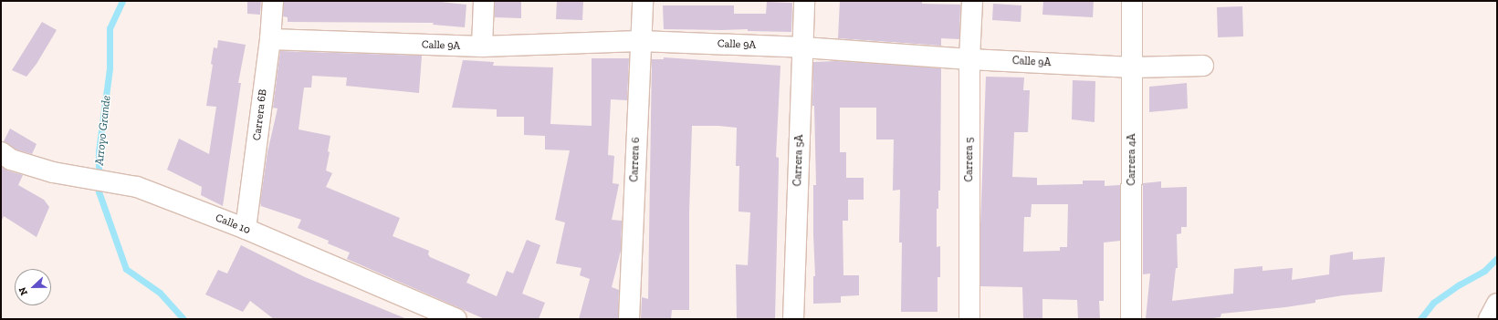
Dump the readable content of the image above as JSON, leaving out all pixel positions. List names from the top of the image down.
{
  "streets": {
    "street": [
      "Calle 9A",
      "Carrera 6B",
      "Carrera 6",
      "Carrera 5",
      "Carrera 4A",
      "Carrera 5A",
      "Calle 10"
    ]
  },
  "crossings": [
    ["Calle 9A", "Carrera 6B"],
    ["Calle 9A", "Carrera 6"],
    ["Calle 9A", "Carrera 5"],
    ["Calle 9A", "Carrera 4A"],
    ["Calle 9A", "Carrera 5A"],
    ["Carrera 6B", "Calle 10"]
  ],
  "water": ["Arroyo Grande"],
  "north": "left"
}
